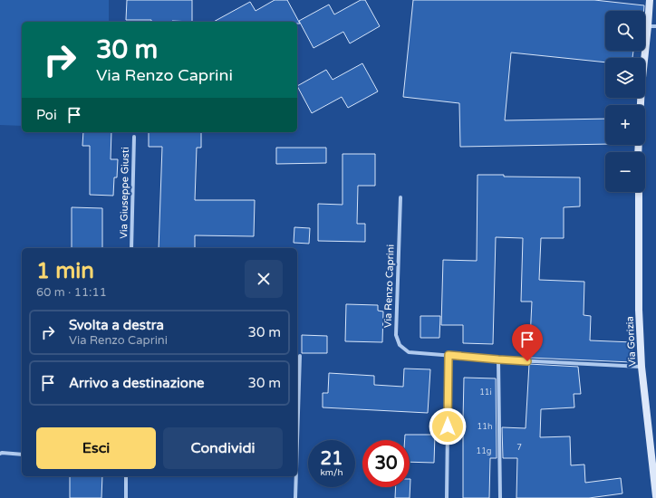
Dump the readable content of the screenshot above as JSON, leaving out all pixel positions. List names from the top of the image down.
{
  "streets": {
    "street": ["Via Giuseppe Giusti", "Via Renzo Caprini", "Via Gorizia"]
  },
  "crossings": [
    ["Via Renzo Caprini", "Via Gorizia"]
  ],
  "house_numbers": [
    "11i",
    "11h",
    "7",
    "11g"
  ],
  "page": {
    "map_buttons": ["+", "−"],
    "turn": ["30 m", "Via Renzo Caprini"],
    "then": "Poi",
    "heading": ["1 min", "60 m · 11:11"],
    "list": [
      {
        "name": "Svolta a destra",
        "note": "Via Renzo Caprini",
        "value": "30 m"
      },
      {
        "name": "Arrivo a destinazione",
        "value": "30 m"
      }
    ],
    "buttons": ["Esci", "Condividi"],
    "speed": "21 km/h",
    "limit": "30"
  }
}
